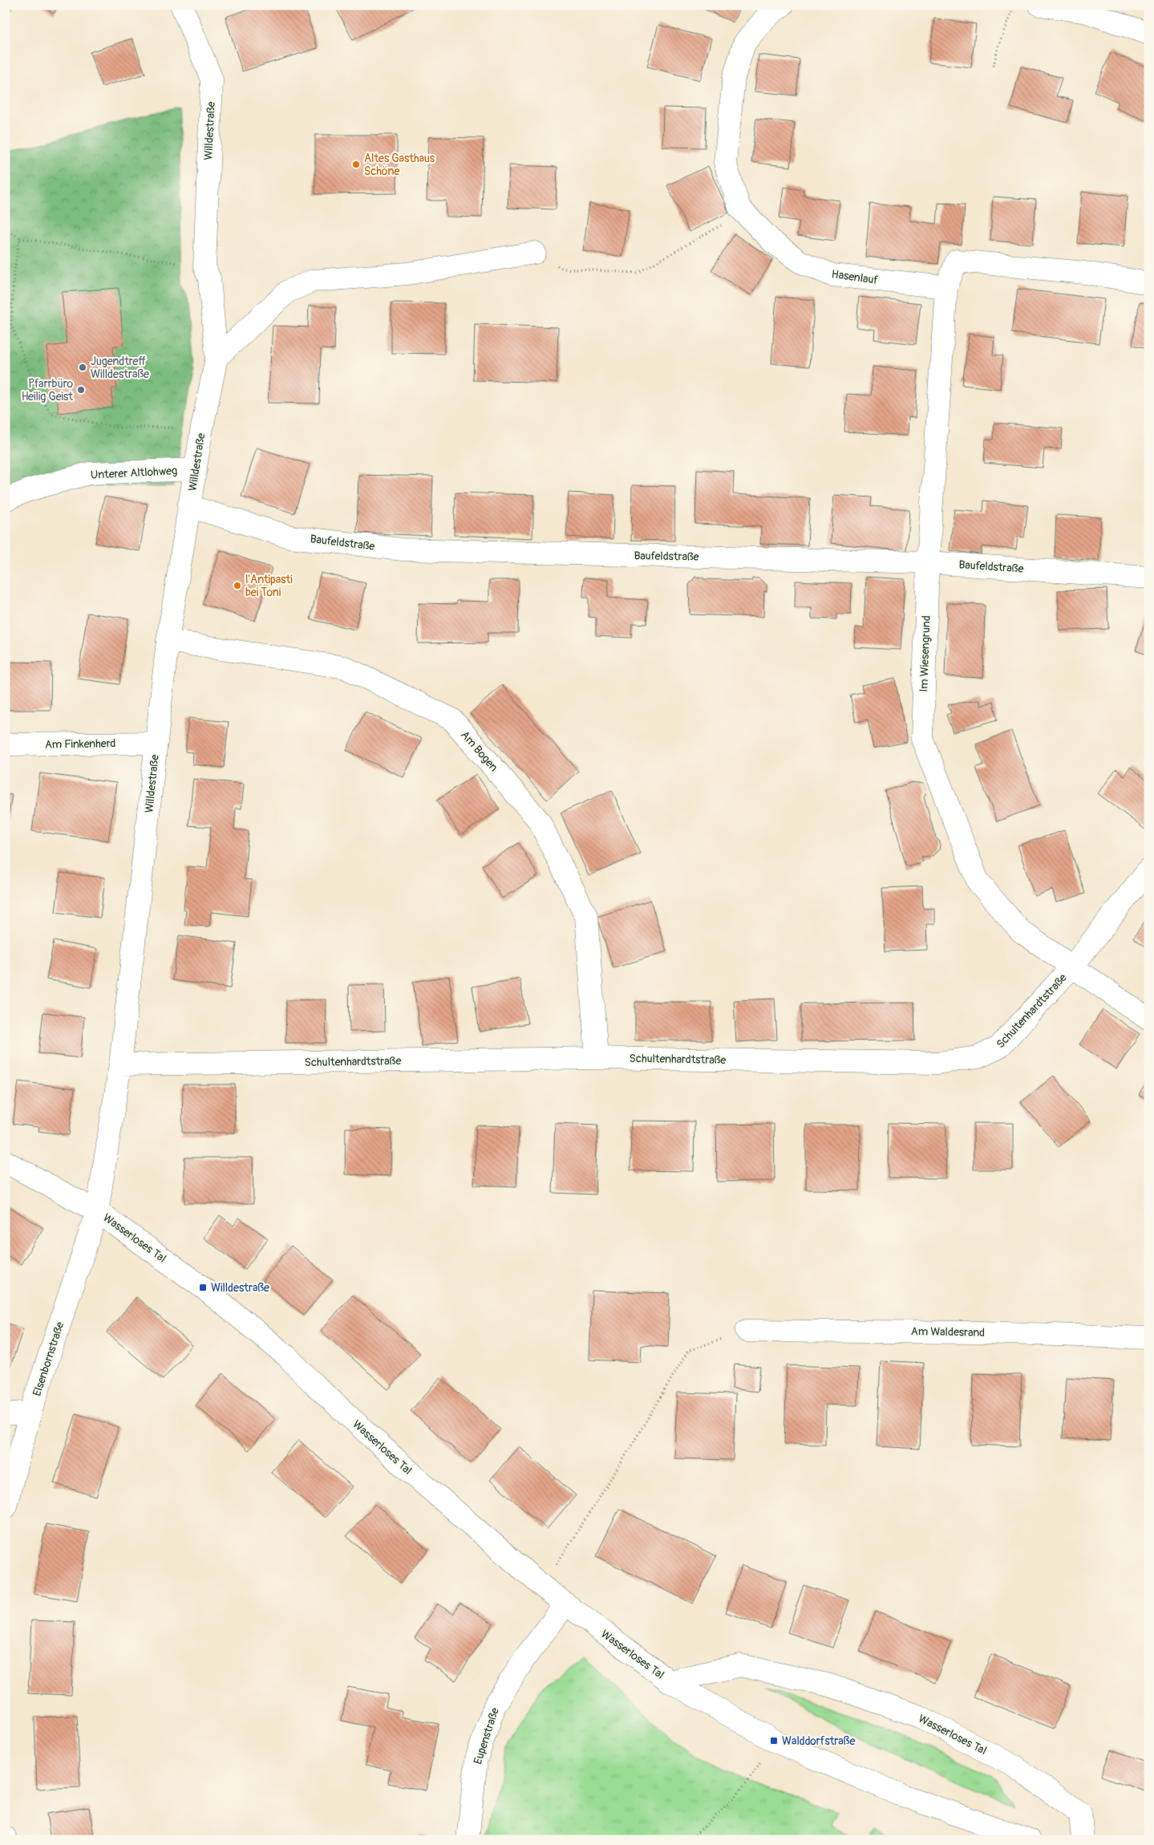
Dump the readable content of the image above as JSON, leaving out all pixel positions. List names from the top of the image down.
{
  "streets": {
    "street": [
      "Willdestraße",
      "Hasenlauf",
      "Unterer Altlohweg",
      "Baufeldstraße",
      "Im Wiesengrund",
      "Am Finkenherd",
      "Am Bogen",
      "Schultenhardtstraße",
      "Wasserloses Tal",
      "Am Waldesrand",
      "Elsenbornstraße",
      "Eupenstraße"
    ]
  },
  "crossings": [
    ["Willdestraße", "Unterer Altlohweg"],
    ["Willdestraße", "Baufeldstraße"],
    ["Willdestraße", "Am Finkenherd"],
    ["Willdestraße", "Am Bogen"],
    ["Willdestraße", "Schultenhardtstraße"],
    ["Willdestraße", "Wasserloses Tal"],
    ["Willdestraße", "Elsenbornstraße"],
    ["Hasenlauf", "Im Wiesengrund"],
    ["Baufeldstraße", "Im Wiesengrund"],
    ["Im Wiesengrund", "Schultenhardtstraße"],
    ["Am Bogen", "Schultenhardtstraße"],
    ["Wasserloses Tal", "Elsenbornstraße"],
    ["Wasserloses Tal", "Eupenstraße"]
  ],
  "places": {
    "other": [
      "Altes Gasthaus Schöne",
      "Jugendtreff Willdestraße",
      "Pfarrbüro Heilig Geist",
      "l'Antipasti bei Toni"
    ],
    "transit": ["Willdestraße", "Walddorfstraße"]
  }
}
